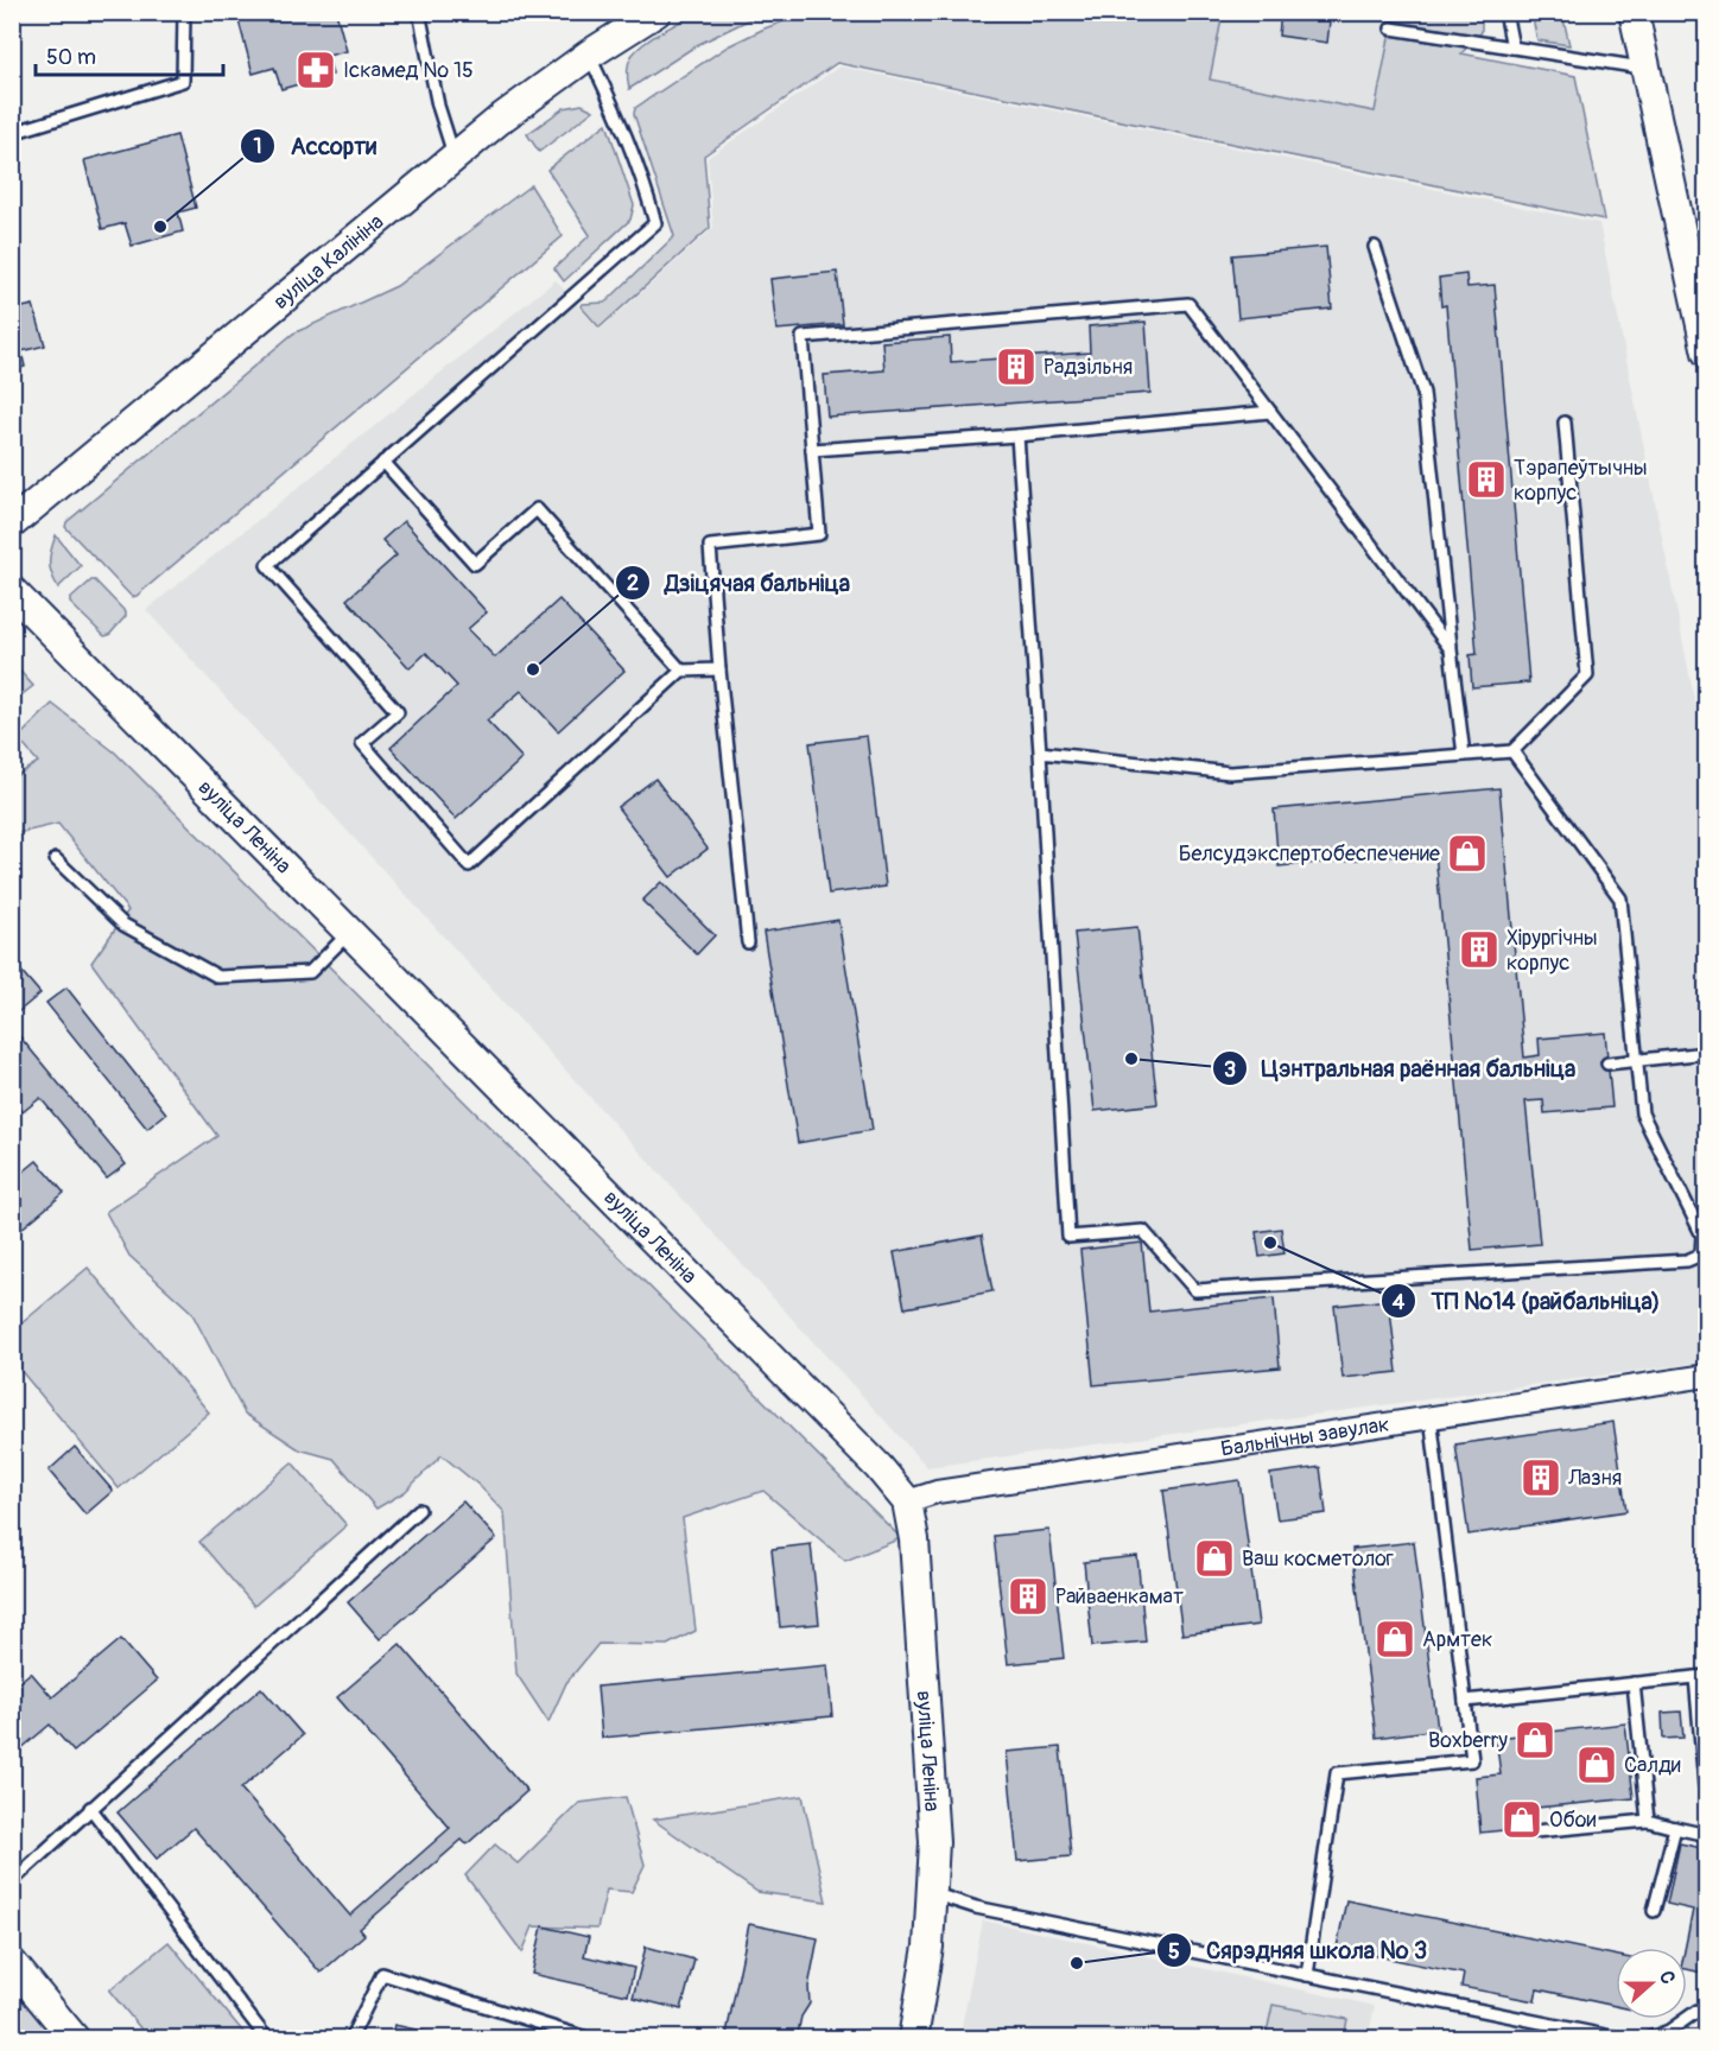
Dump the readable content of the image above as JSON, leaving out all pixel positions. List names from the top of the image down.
{
  "streets": {
    "street": ["вуліца Калініна", "вуліца Леніна", "Бальнічны завулак"]
  },
  "crossings": [
    ["вуліца Леніна", "Бальнічны завулак"]
  ],
  "places": {
    "pharmacy": ["Іскамед № 15"],
    "other": [
      "Ассорти",
      "Дзіцячая бальніца",
      "Цэнтральная раённая бальніца",
      "ТП №14 (райбальніца)",
      "Сярэдняя школа № 3"
    ],
    "building": [
      "Радзільня",
      "Тэрапеўтычны корпус",
      "Хірургічны корпус",
      "Лазня",
      "Райваенкамат"
    ],
    "shop": [
      "Белсудэкспертобеспечение",
      "Ваш косметолог",
      "Армтек",
      "Boxberry",
      "Салди",
      "Обои"
    ]
  },
  "scale_bar": "50 m",
  "north": "right"
}
